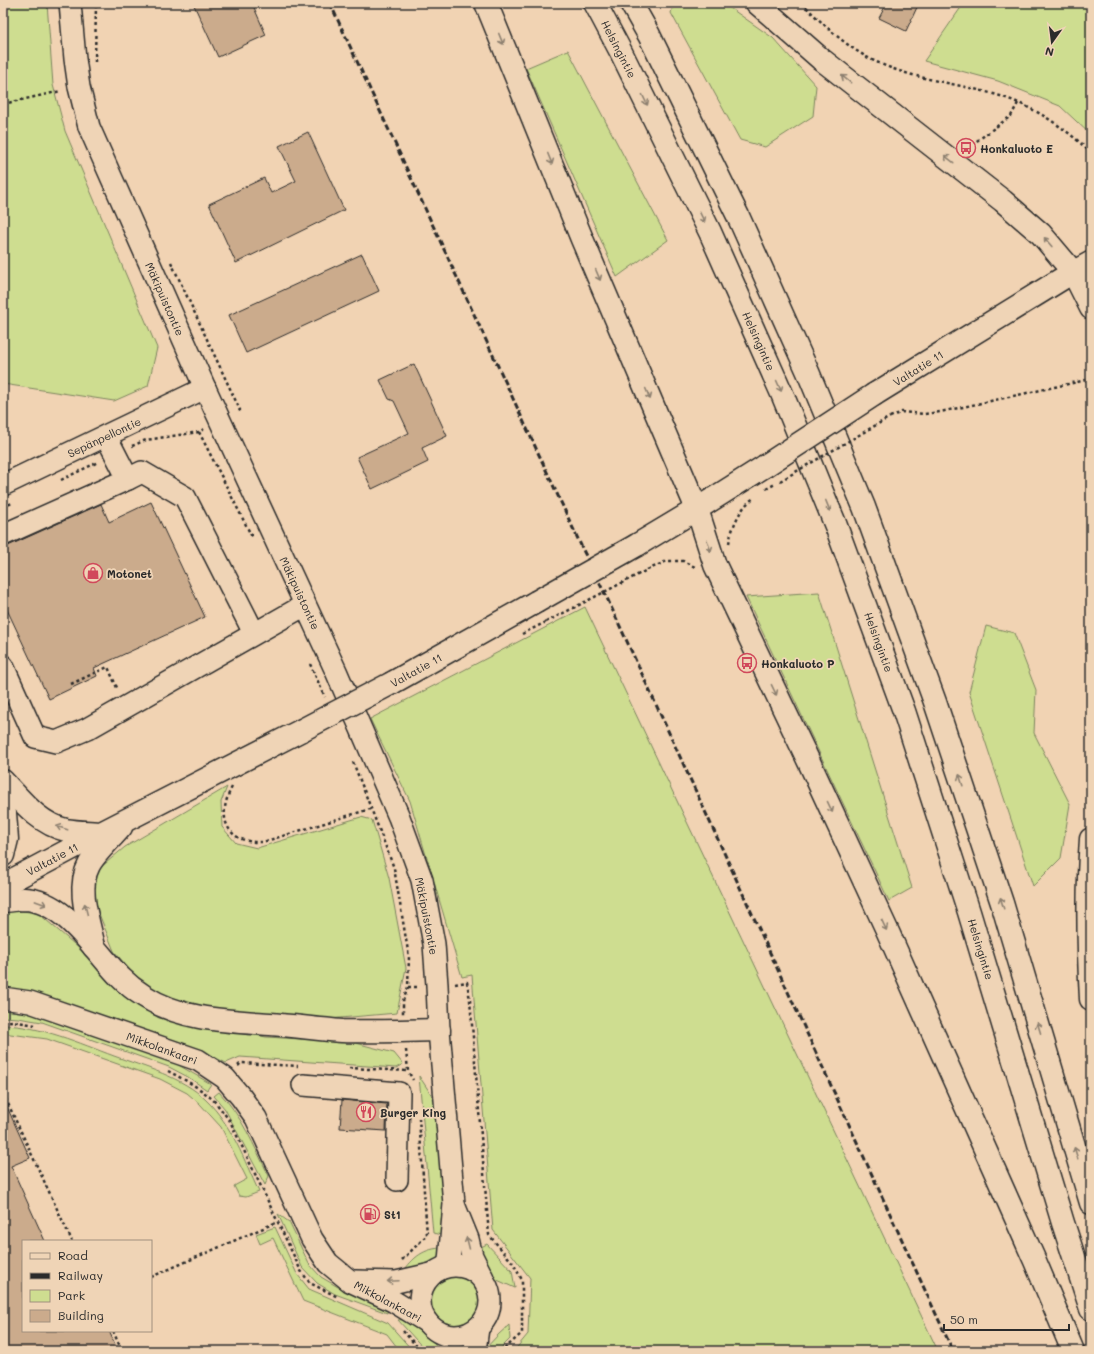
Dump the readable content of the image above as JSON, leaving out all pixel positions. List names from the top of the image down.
{
  "streets": {
    "highway": ["Helsingintie", "Valtatie 11"],
    "street": ["Mäkipuistontie", "Sepänpellontie", "Mikkolankaari"]
  },
  "crossings": [
    ["Mäkipuistontie", "Sepänpellontie"],
    ["Mäkipuistontie", "Mikkolankaari"]
  ],
  "places": {
    "bus stop": ["Honkaluoto E", "Honkaluoto P"],
    "shop": ["Motonet"],
    "restaurant": ["Burger King"],
    "fuel station": ["St1"]
  },
  "legend": [
    "Road",
    "Railway",
    "Park",
    "Building"
  ],
  "scale_bar": "50 m",
  "north": "bottom"
}
